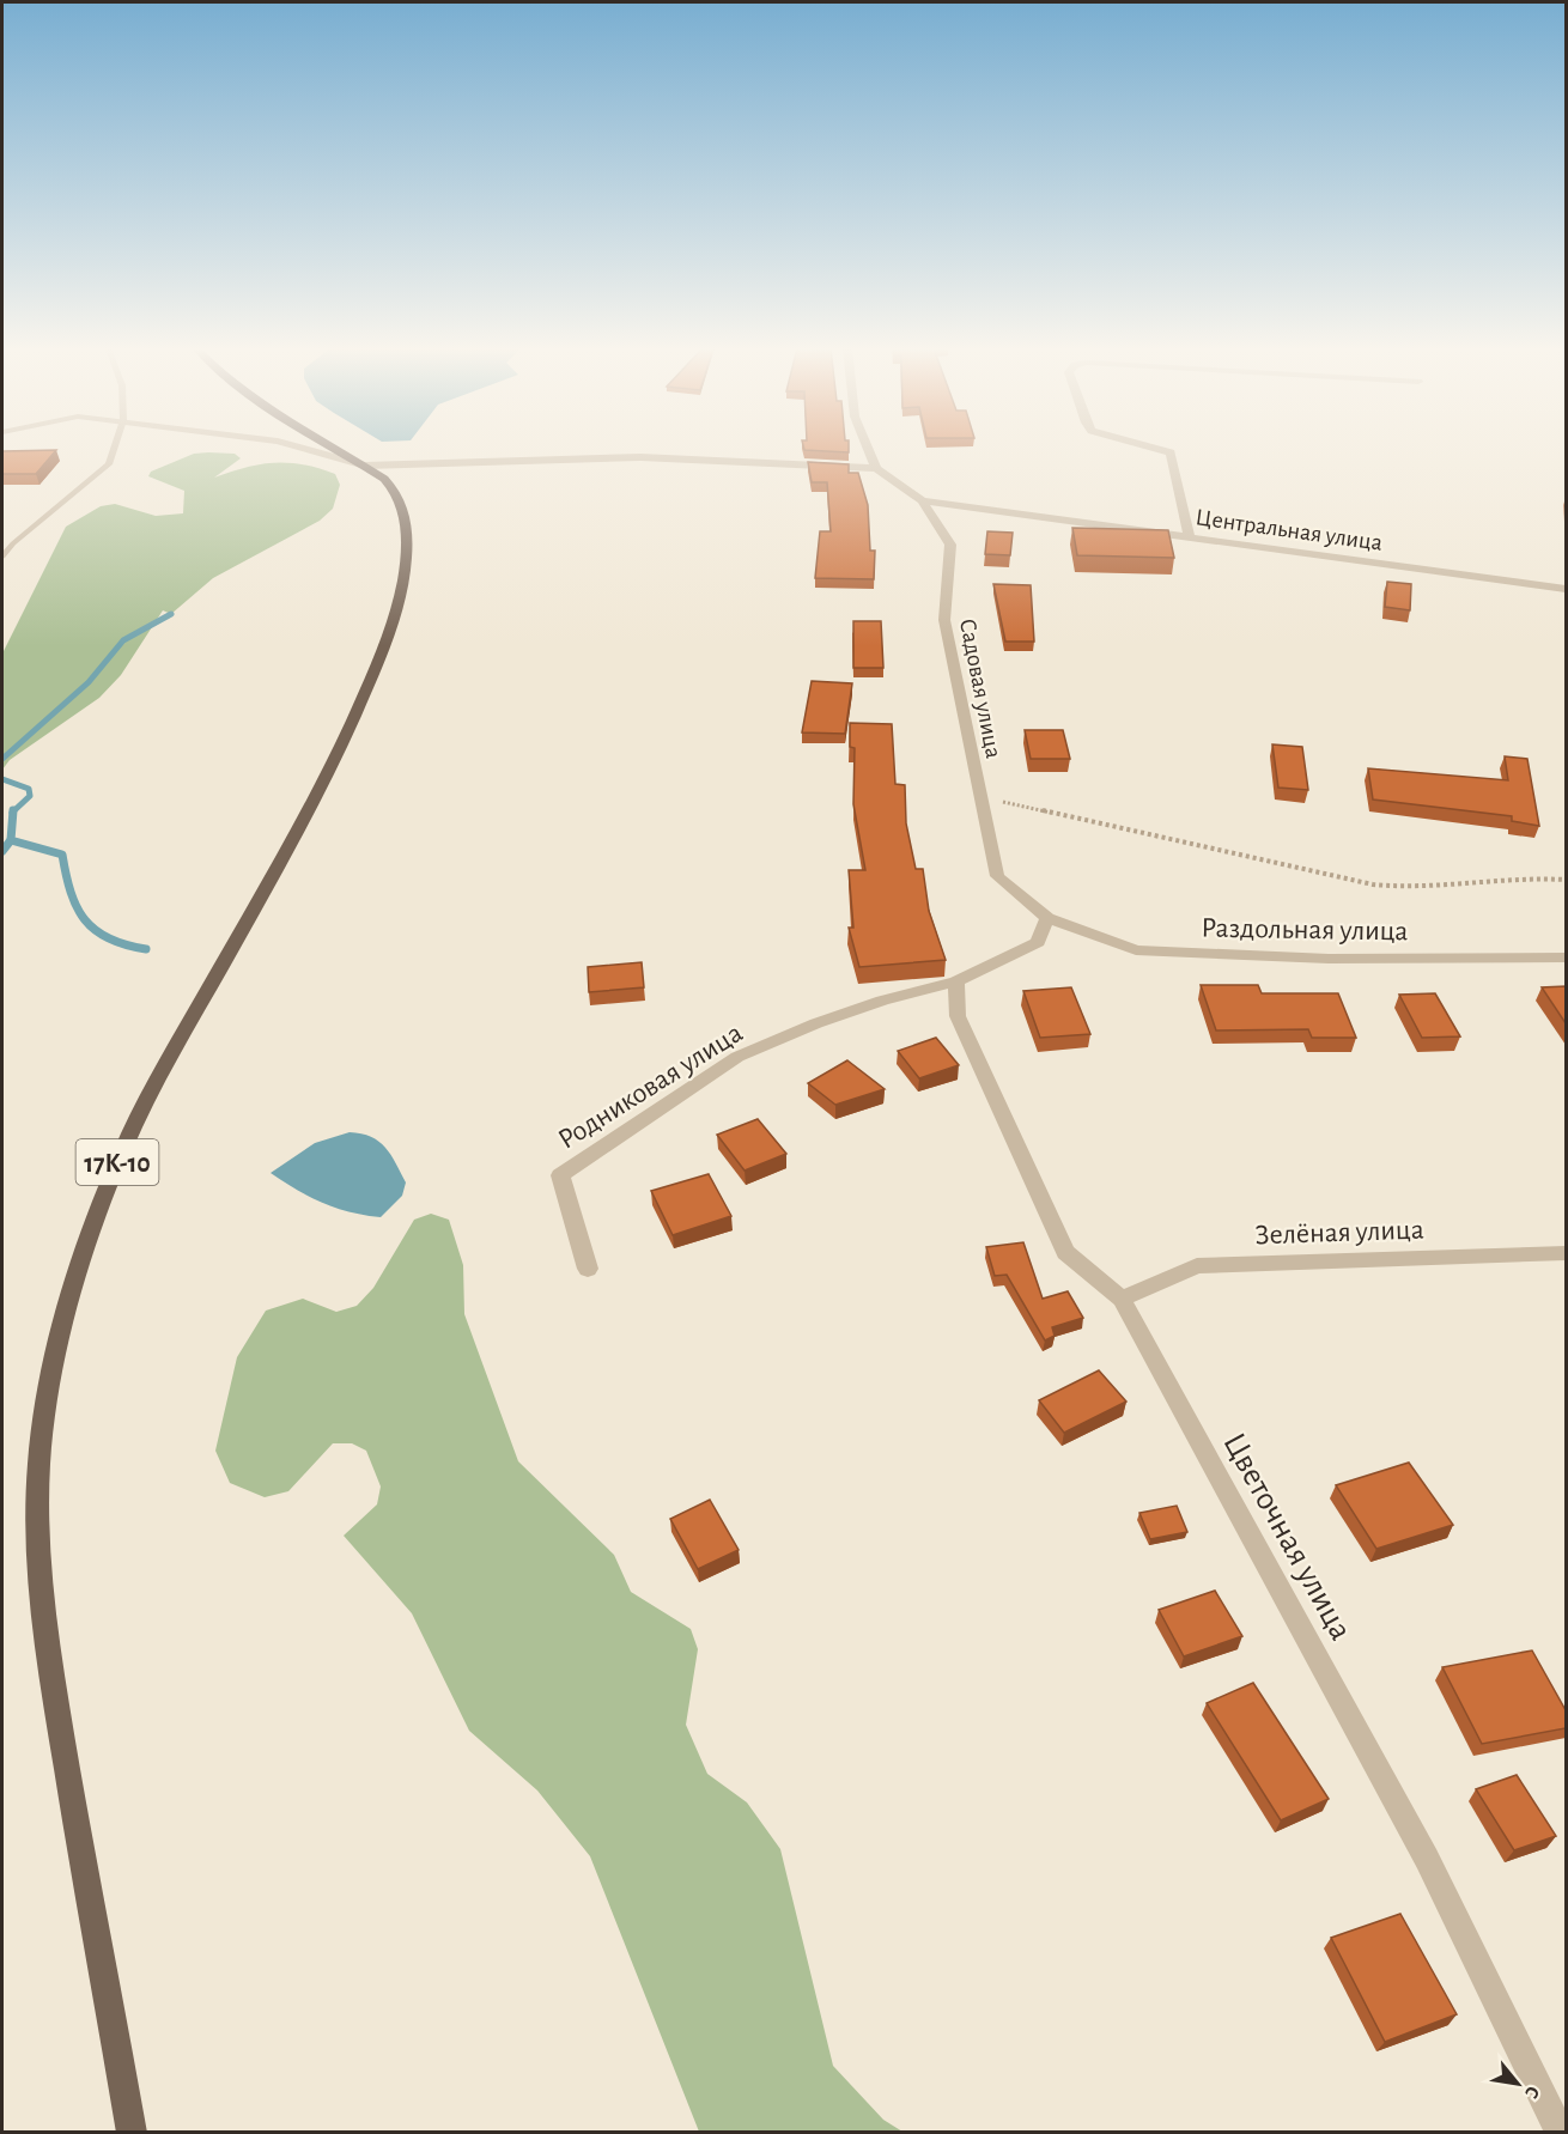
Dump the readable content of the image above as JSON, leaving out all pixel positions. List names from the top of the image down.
{
  "streets": {
    "main road": ["17К-10"],
    "street": [
      "Центральная улица",
      "Садовая улица",
      "Раздольная улица",
      "Родниковая улица",
      "Зелёная улица",
      "Цветочная улица"
    ]
  },
  "crossings": [
    ["Центральная улица", "Садовая улица"],
    ["Садовая улица", "Раздольная улица"],
    ["Садовая улица", "Родниковая улица"],
    ["Раздольная улица", "Родниковая улица"],
    ["Родниковая улица", "Цветочная улица"],
    ["Зелёная улица", "Цветочная улица"]
  ],
  "north": "bottom right"
}
